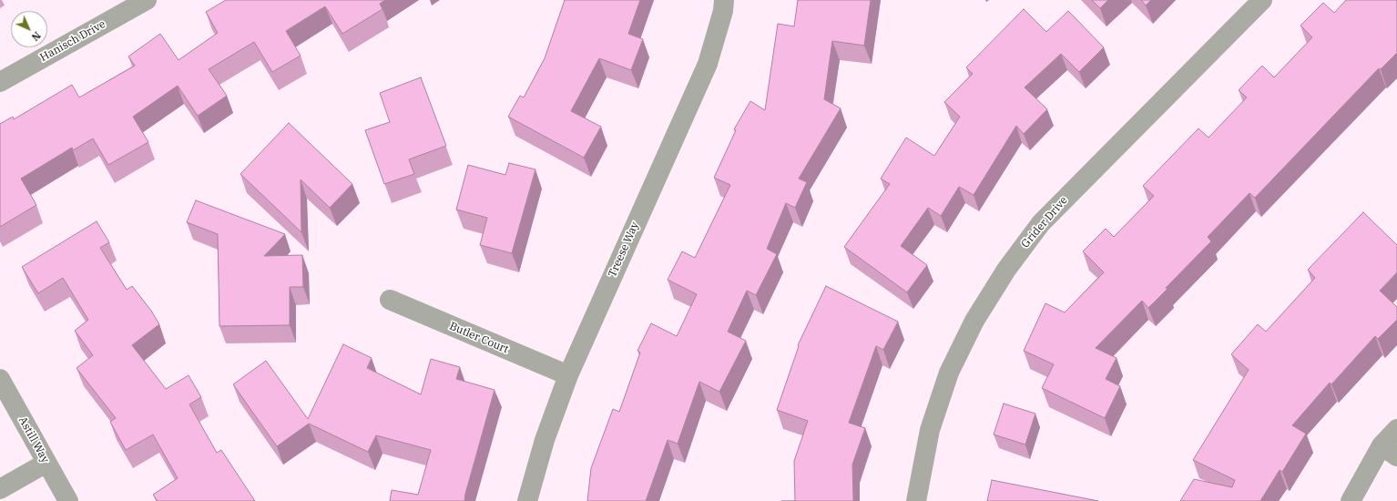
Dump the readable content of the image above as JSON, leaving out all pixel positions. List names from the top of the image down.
{
  "streets": {
    "street": [
      "Hanisch Drive",
      "Grider Drive",
      "Treese Way",
      "Butler Court",
      "Astill Way"
    ]
  },
  "crossings": [
    ["Treese Way", "Butler Court"]
  ],
  "north": "bottom right"
}
